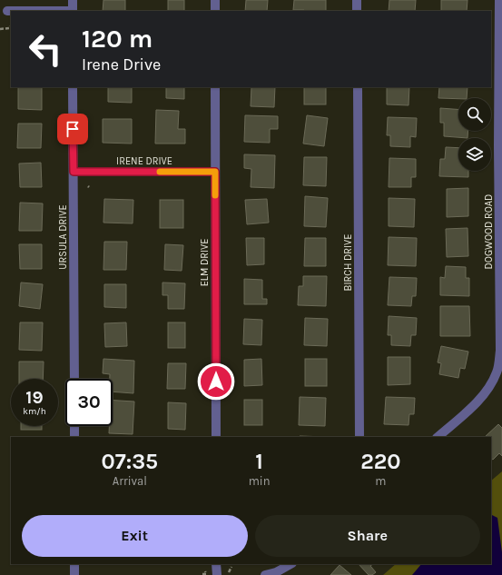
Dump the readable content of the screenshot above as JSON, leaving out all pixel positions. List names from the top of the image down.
{
  "streets": {
    "street": [
      "IRENE DRIVE",
      "DOGWOOD ROAD",
      "URSULA DRIVE",
      "ELM DRIVE",
      "BIRCH DRIVE"
    ]
  },
  "crossings": [
    ["IRENE DRIVE", "URSULA DRIVE"],
    ["IRENE DRIVE", "ELM DRIVE"]
  ],
  "page": {
    "turn": ["120 m", "Irene Drive"],
    "speed": "19 km/h",
    "limit": "30",
    "eta": [
      "07:35",
      "Arrival",
      "1",
      "min",
      "220",
      "m"
    ],
    "buttons": ["Exit", "Share"]
  }
}
